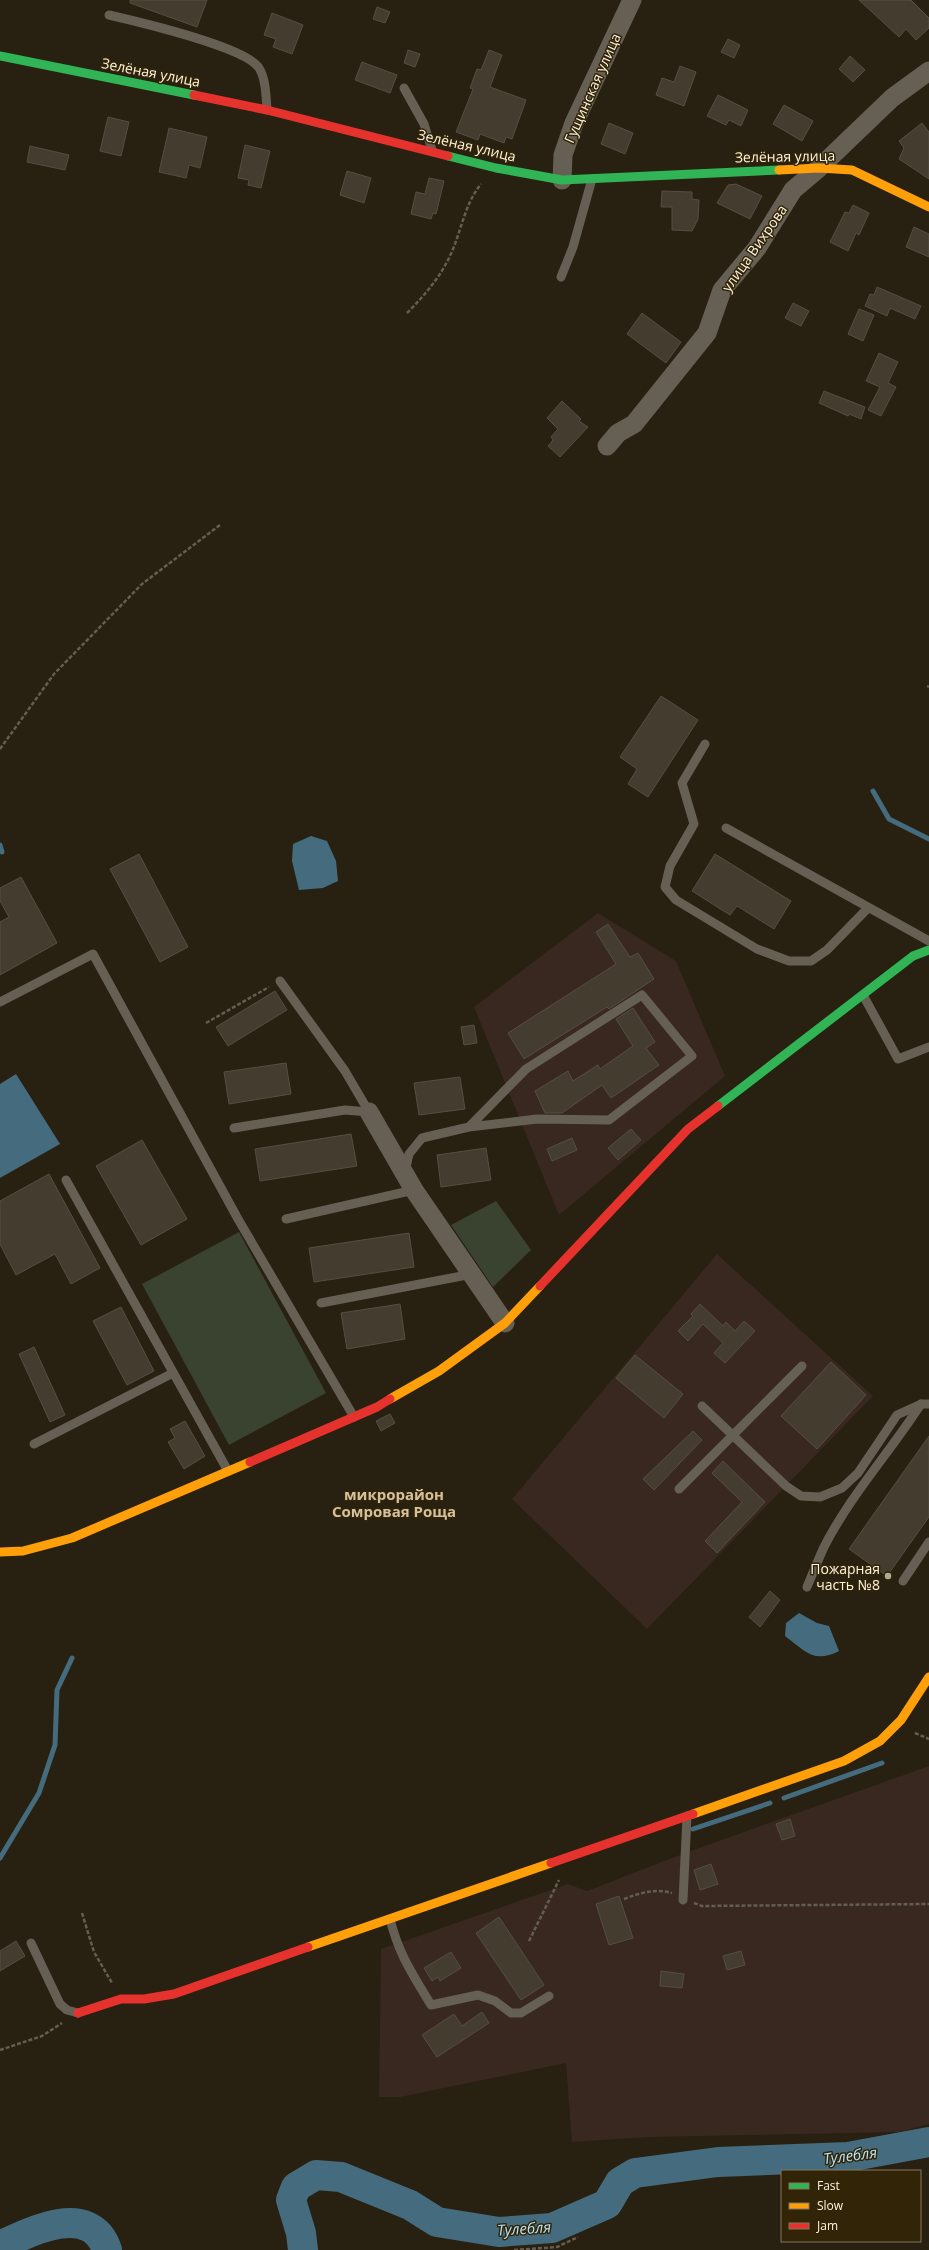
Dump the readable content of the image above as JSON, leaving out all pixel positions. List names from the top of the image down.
{
  "streets": {
    "street": ["Зелёная улица", "Гущинская улица", "улица Вихрова"]
  },
  "crossings": [
    ["Зелёная улица", "Гущинская улица"],
    ["Зелёная улица", "улица Вихрова"]
  ],
  "districts": ["микрорайон Сомровая Роща"],
  "water": ["Тулебля"],
  "places": ["Пожарная часть №8"],
  "legend": ["Fast", "Slow", "Jam"]
}
